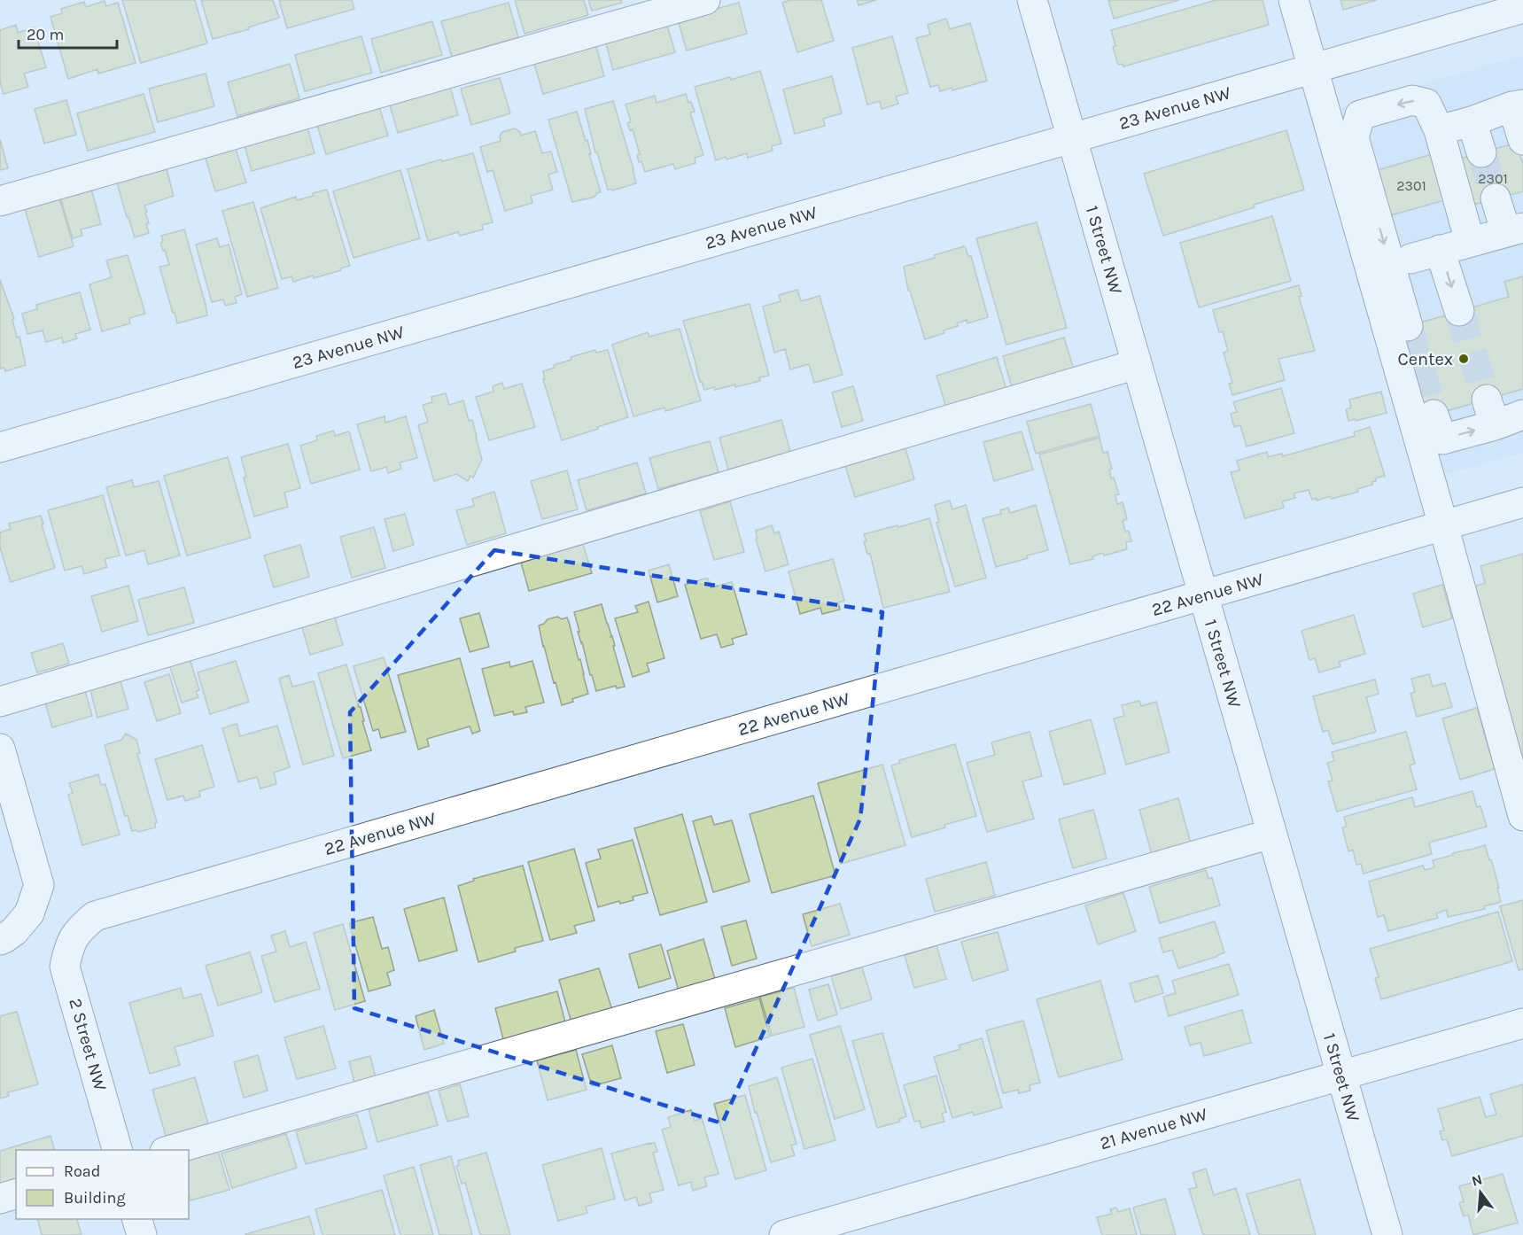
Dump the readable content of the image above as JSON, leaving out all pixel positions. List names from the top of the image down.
{
  "streets": {
    "street": [
      "23 Avenue NW",
      "1 Street NW",
      "22 Avenue NW",
      "2 Street NW",
      "21 Avenue NW"
    ]
  },
  "crossings": [
    ["23 Avenue NW", "1 Street NW"],
    ["1 Street NW", "22 Avenue NW"],
    ["1 Street NW", "21 Avenue NW"],
    ["22 Avenue NW", "2 Street NW"]
  ],
  "places": ["Centex"],
  "house_numbers": ["2301", "2301"],
  "legend": ["Road", "Building"],
  "scale_bar": "20 m",
  "north": "top"
}
